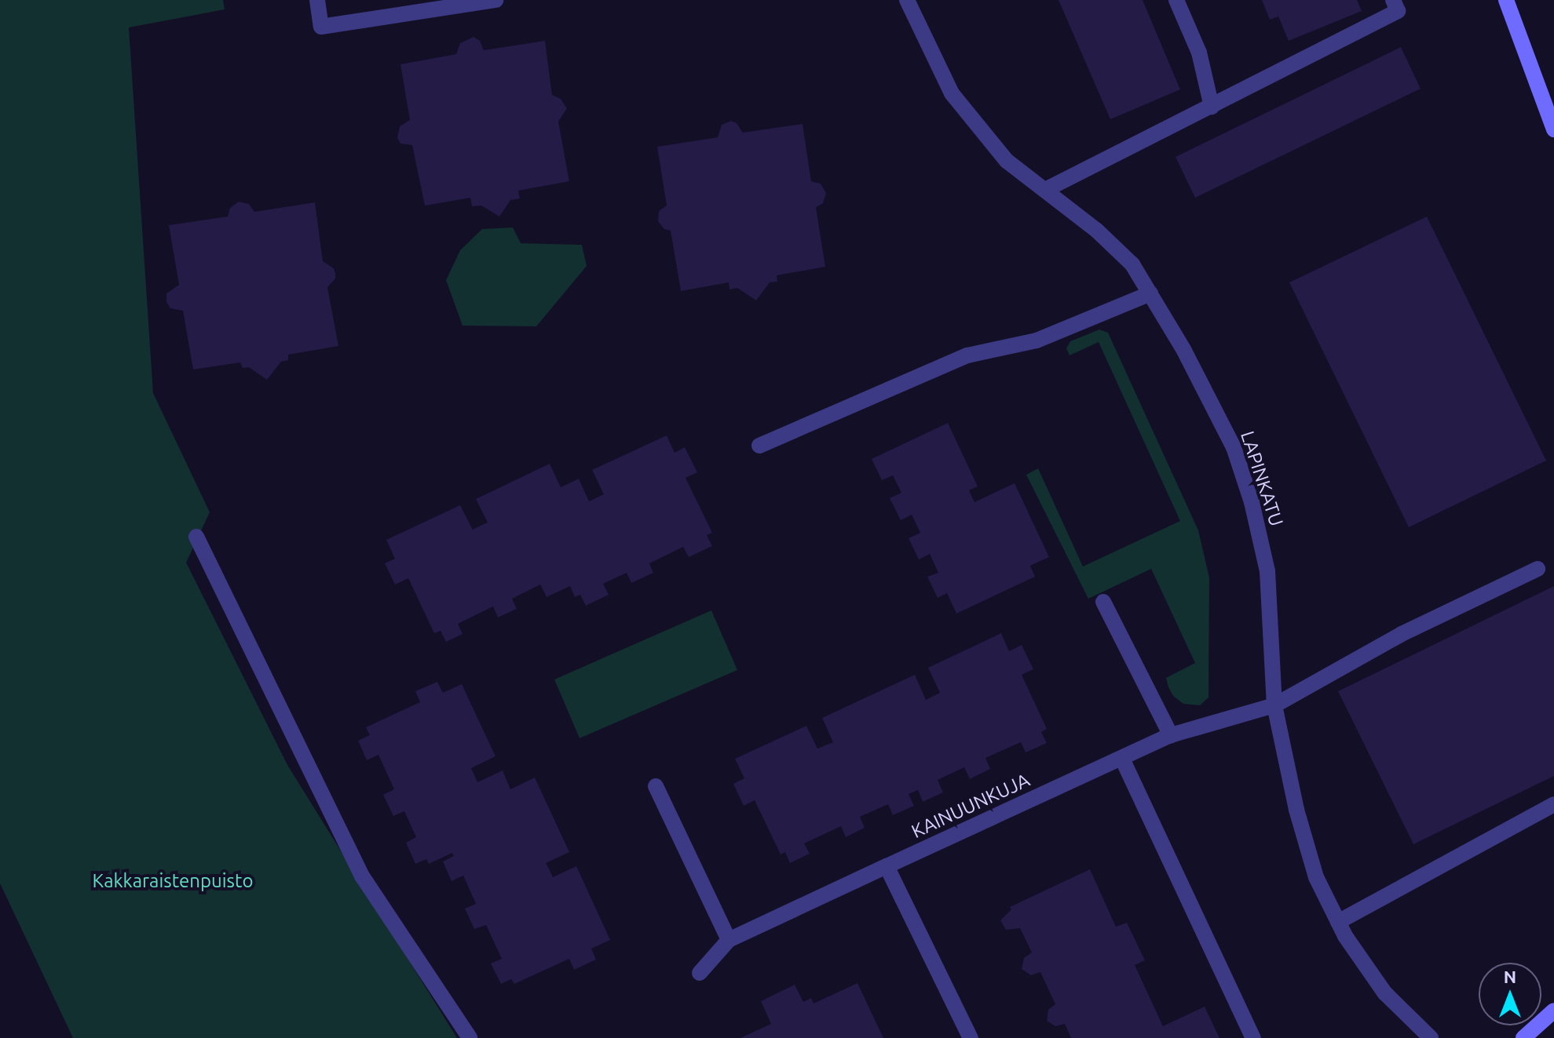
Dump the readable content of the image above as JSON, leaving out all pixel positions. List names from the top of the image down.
{
  "streets": {
    "street": ["LAPINKATU", "KAINUUNKUJA"]
  },
  "crossings": [
    ["LAPINKATU", "KAINUUNKUJA"]
  ],
  "parks": ["Kakkaraistenpuisto"],
  "north": "top"
}
